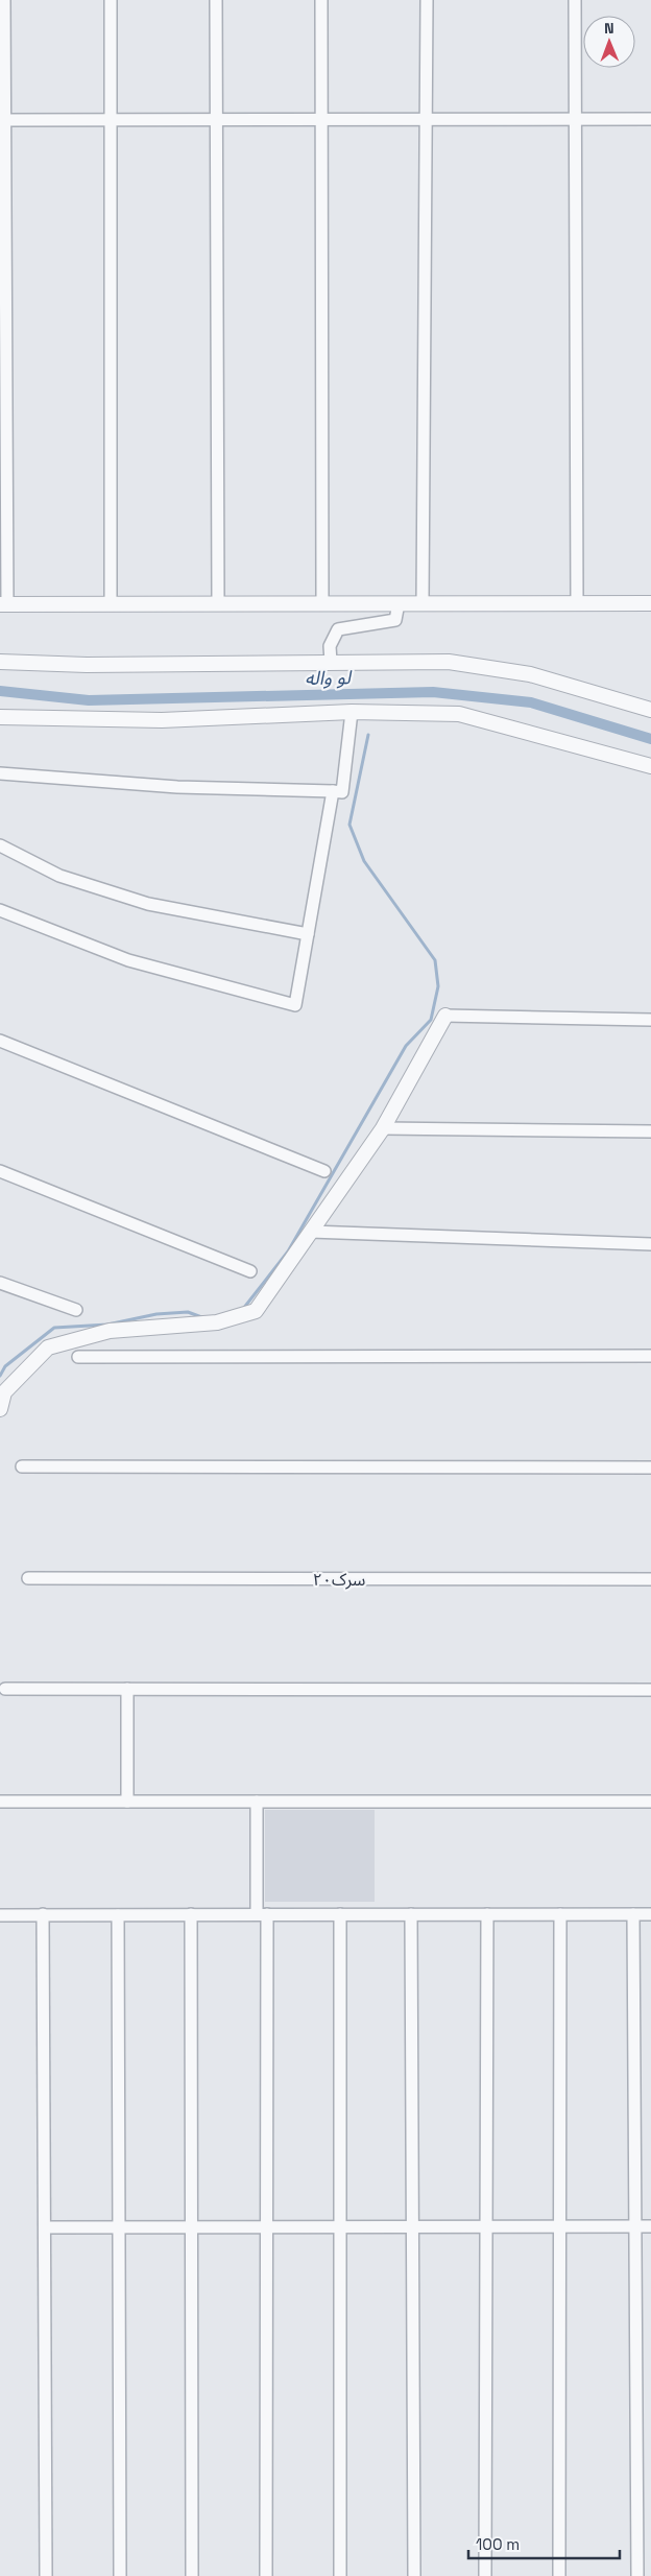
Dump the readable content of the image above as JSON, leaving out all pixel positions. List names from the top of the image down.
{
  "streets": {
    "street": ["سرک۲۰"]
  },
  "water": ["لو واله"],
  "scale_bar": "100 m",
  "north": "top"
}
